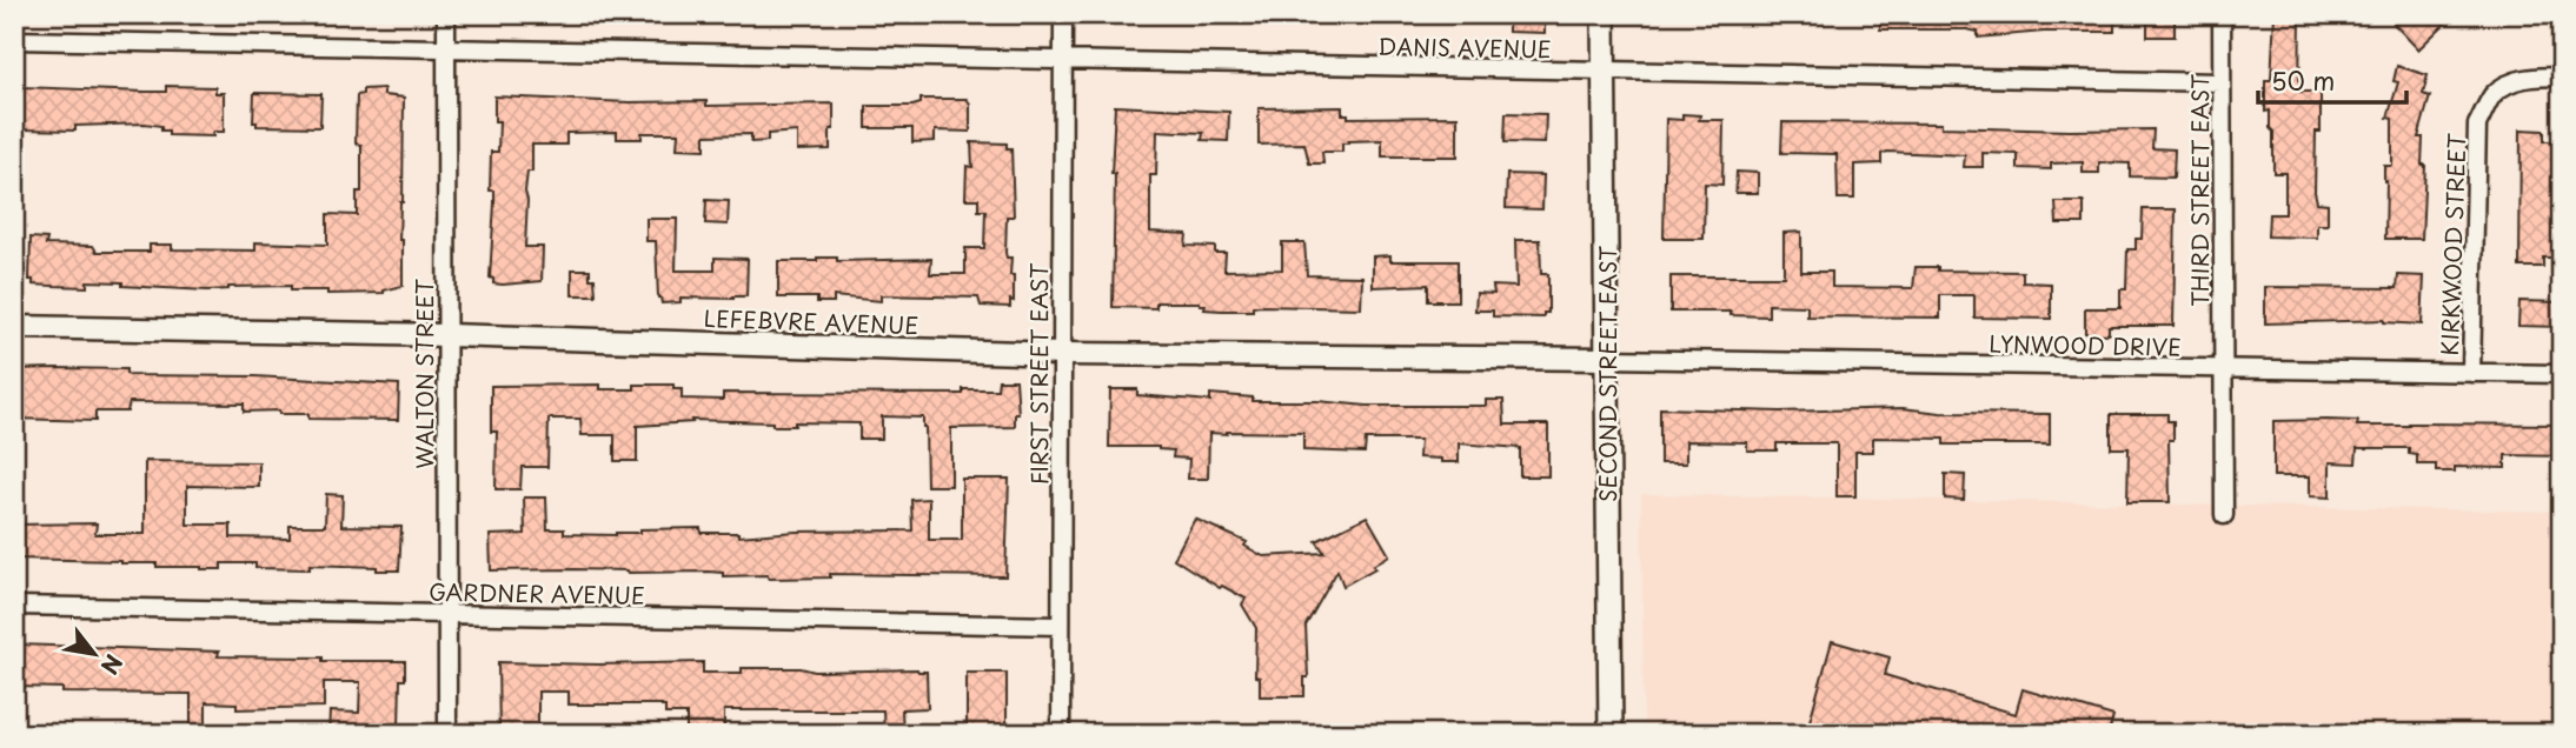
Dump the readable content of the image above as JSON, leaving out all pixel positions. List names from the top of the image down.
{
  "streets": {
    "main road": ["SECOND STREET EAST"],
    "street": [
      "DANIS AVENUE",
      "THIRD STREET EAST",
      "KIRKWOOD STREET",
      "LEFEBVRE AVENUE",
      "LYNWOOD DRIVE",
      "WALTON STREET",
      "FIRST STREET EAST",
      "GARDNER AVENUE"
    ]
  },
  "crossings": [
    ["DANIS AVENUE", "THIRD STREET EAST"],
    ["DANIS AVENUE", "WALTON STREET"],
    ["DANIS AVENUE", "FIRST STREET EAST"],
    ["DANIS AVENUE", "SECOND STREET EAST"],
    ["THIRD STREET EAST", "LYNWOOD DRIVE"],
    ["KIRKWOOD STREET", "LYNWOOD DRIVE"],
    ["LEFEBVRE AVENUE", "LYNWOOD DRIVE"],
    ["LEFEBVRE AVENUE", "WALTON STREET"],
    ["LEFEBVRE AVENUE", "FIRST STREET EAST"],
    ["LEFEBVRE AVENUE", "SECOND STREET EAST"],
    ["LYNWOOD DRIVE", "SECOND STREET EAST"],
    ["WALTON STREET", "GARDNER AVENUE"],
    ["FIRST STREET EAST", "GARDNER AVENUE"]
  ],
  "scale_bar": "50 m",
  "north": "bottom right"
}
